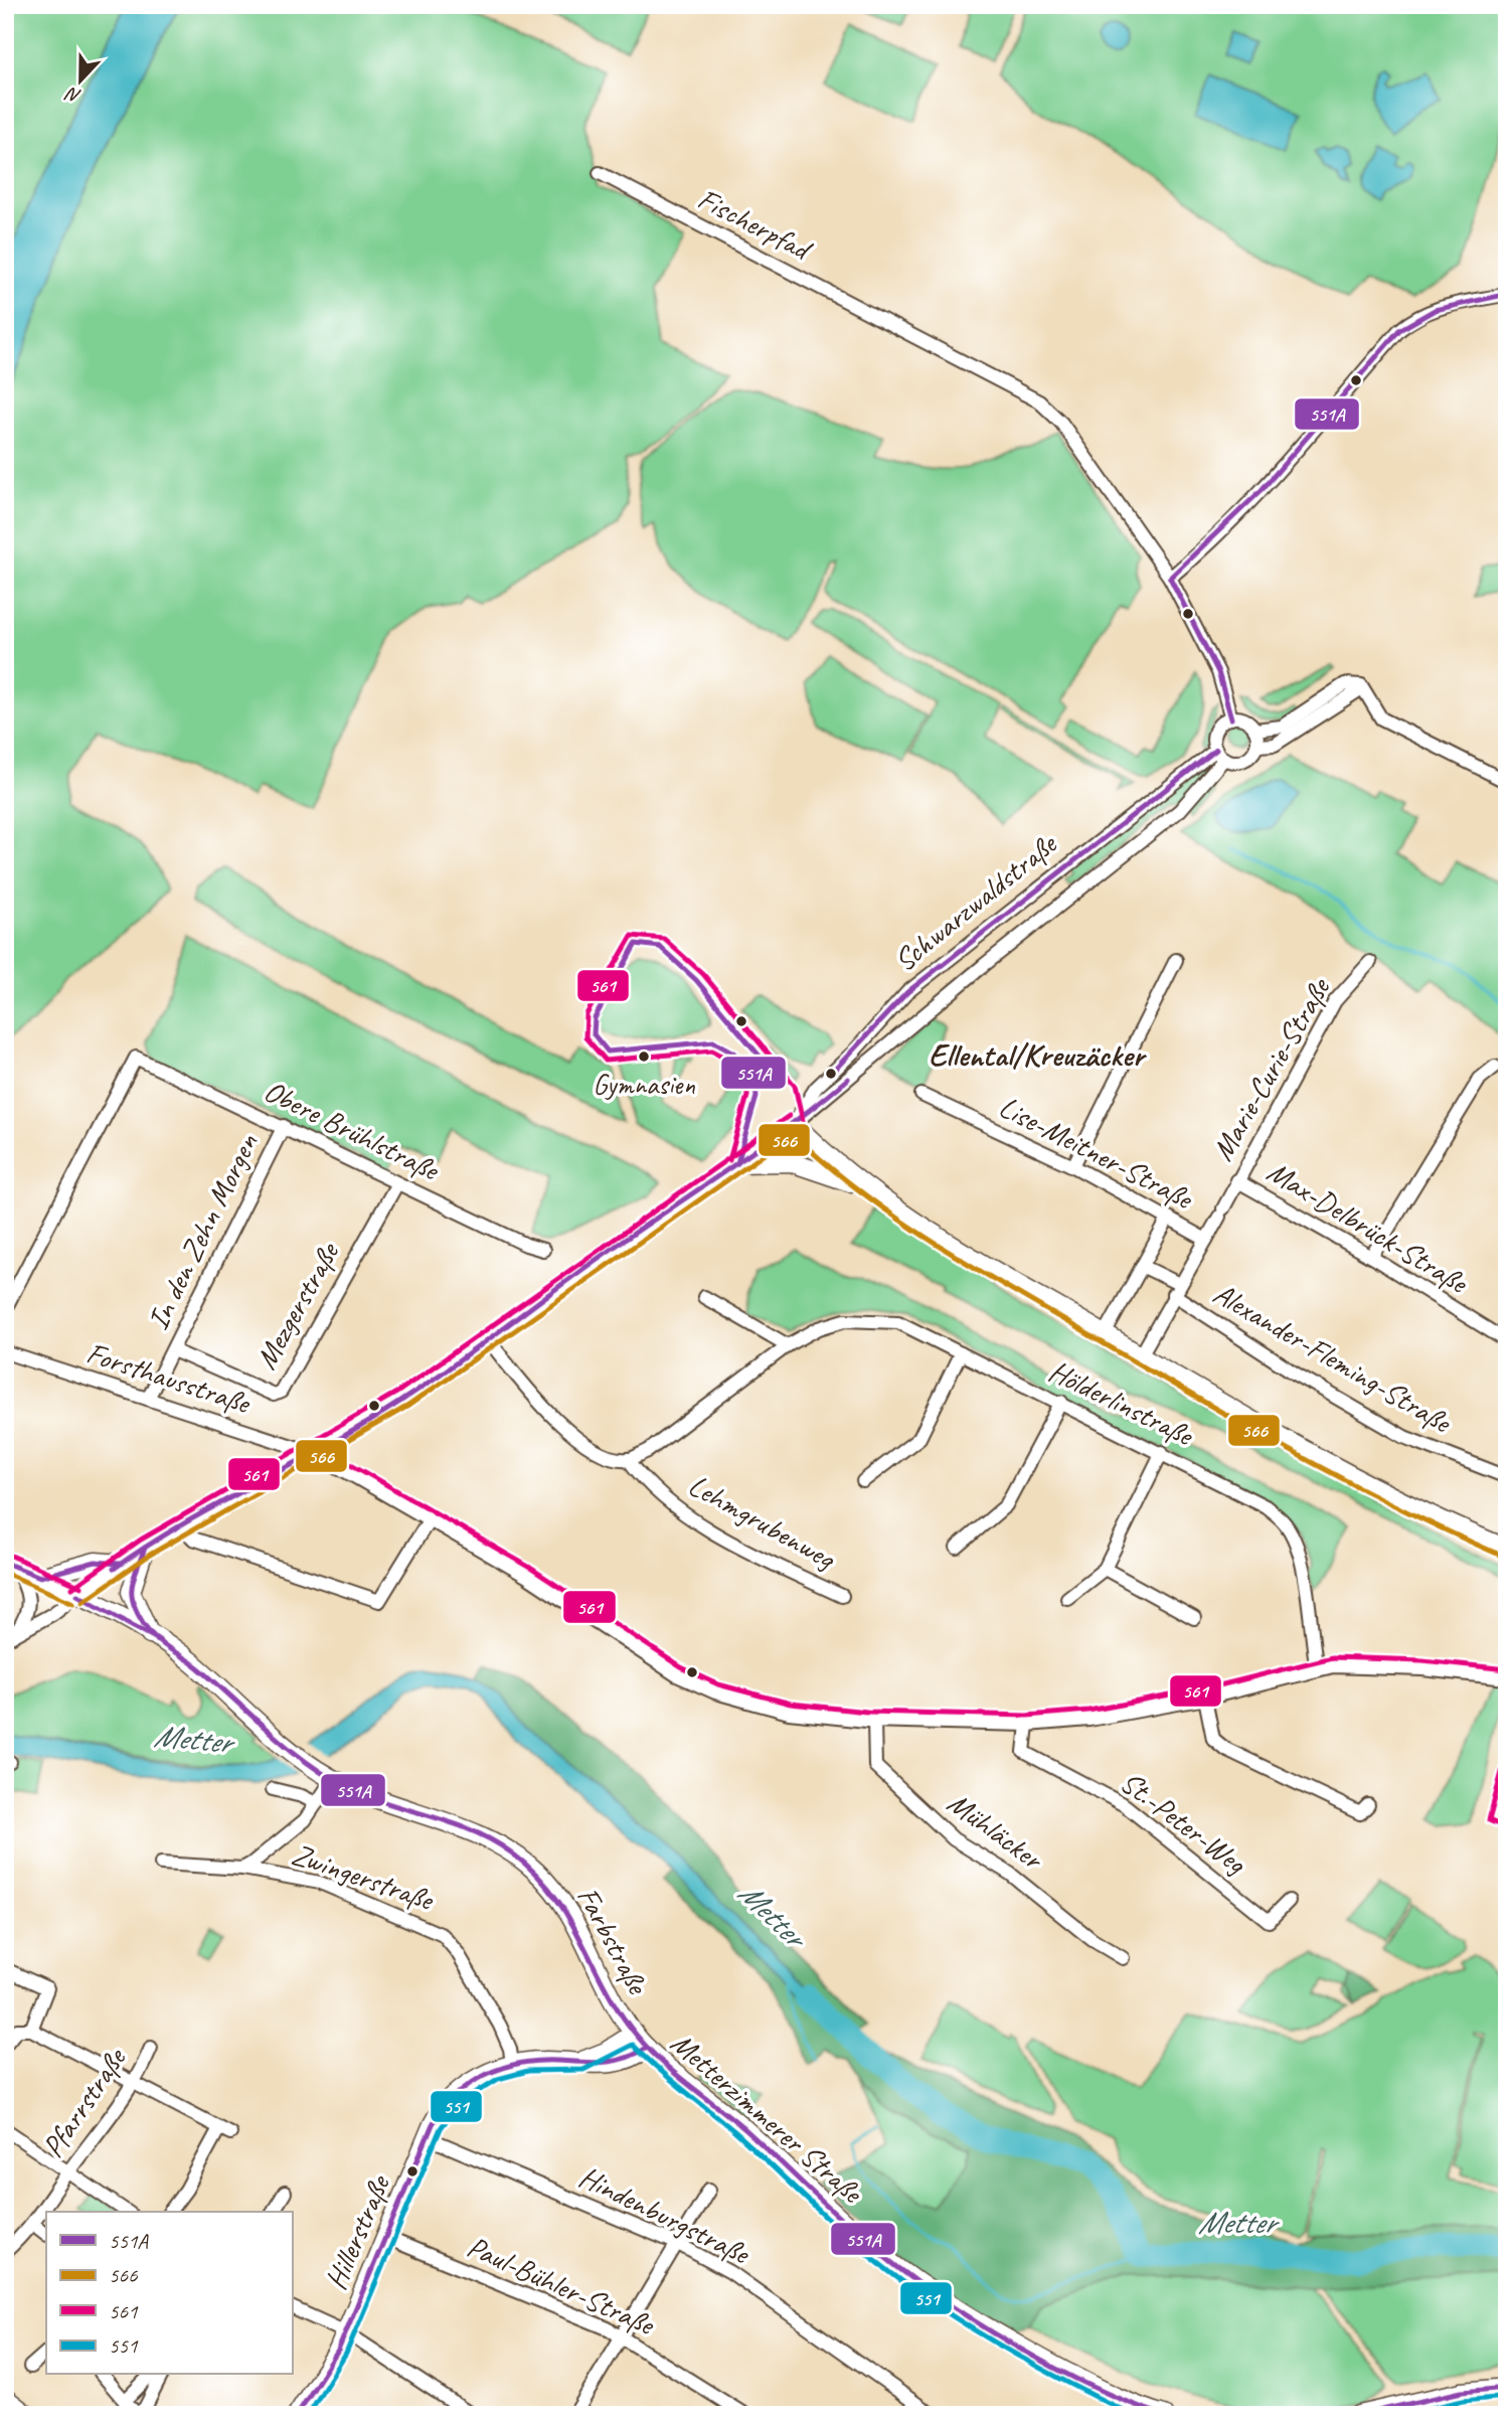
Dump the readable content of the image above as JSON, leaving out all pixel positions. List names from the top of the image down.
{
  "streets": {
    "main road": [
      "Schwarzwaldstraße",
      "Farbstraße",
      "Metterzimmerer Straße",
      "Hillerstraße"
    ],
    "street": [
      "Fischerpfad",
      "Marie-Curie-Straße",
      "Obere Brühlstraße",
      "Lise-Meitner-Straße",
      "Max-Delbrück-Straße",
      "In den Zehn Morgen",
      "Mezgerstraße",
      "Alexander-Fleming-Straße",
      "Forsthausstraße",
      "Hölderlinstraße",
      "Lehmgrubenweg",
      "St.-Peter-Weg",
      "Mühläcker",
      "Zwingerstraße",
      "Pfarrstraße",
      "Hindenburgstraße",
      "Paul-Bühler-Straße"
    ]
  },
  "crossings": [
    ["Fischerpfad", "Schwarzwaldstraße"],
    ["Schwarzwaldstraße", "Forsthausstraße"],
    ["Schwarzwaldstraße", "Farbstraße"],
    ["Marie-Curie-Straße", "Lise-Meitner-Straße"],
    ["Marie-Curie-Straße", "Max-Delbrück-Straße"],
    ["Marie-Curie-Straße", "Alexander-Fleming-Straße"],
    ["Obere Brühlstraße", "In den Zehn Morgen"],
    ["Obere Brühlstraße", "Mezgerstraße"],
    ["In den Zehn Morgen", "Mezgerstraße"],
    ["In den Zehn Morgen", "Forsthausstraße"],
    ["Forsthausstraße", "Hölderlinstraße"],
    ["Forsthausstraße", "St.-Peter-Weg"],
    ["Forsthausstraße", "Mühläcker"],
    ["Hölderlinstraße", "Lehmgrubenweg"],
    ["Zwingerstraße", "Metterzimmerer Straße"],
    ["Farbstraße", "Metterzimmerer Straße"],
    ["Metterzimmerer Straße", "Hillerstraße"],
    ["Hindenburgstraße", "Hillerstraße"],
    ["Hillerstraße", "Paul-Bühler-Straße"]
  ],
  "districts": ["Ellental/Kreuzäcker"],
  "water": ["Metter"],
  "places": ["Gymnasien"],
  "lines": [
    "transit line 551A",
    "transit line 561",
    "transit line 566",
    "transit line 551"
  ],
  "legend": [
    "551A",
    "566",
    "561",
    "551"
  ],
  "north": "bottom"
}
